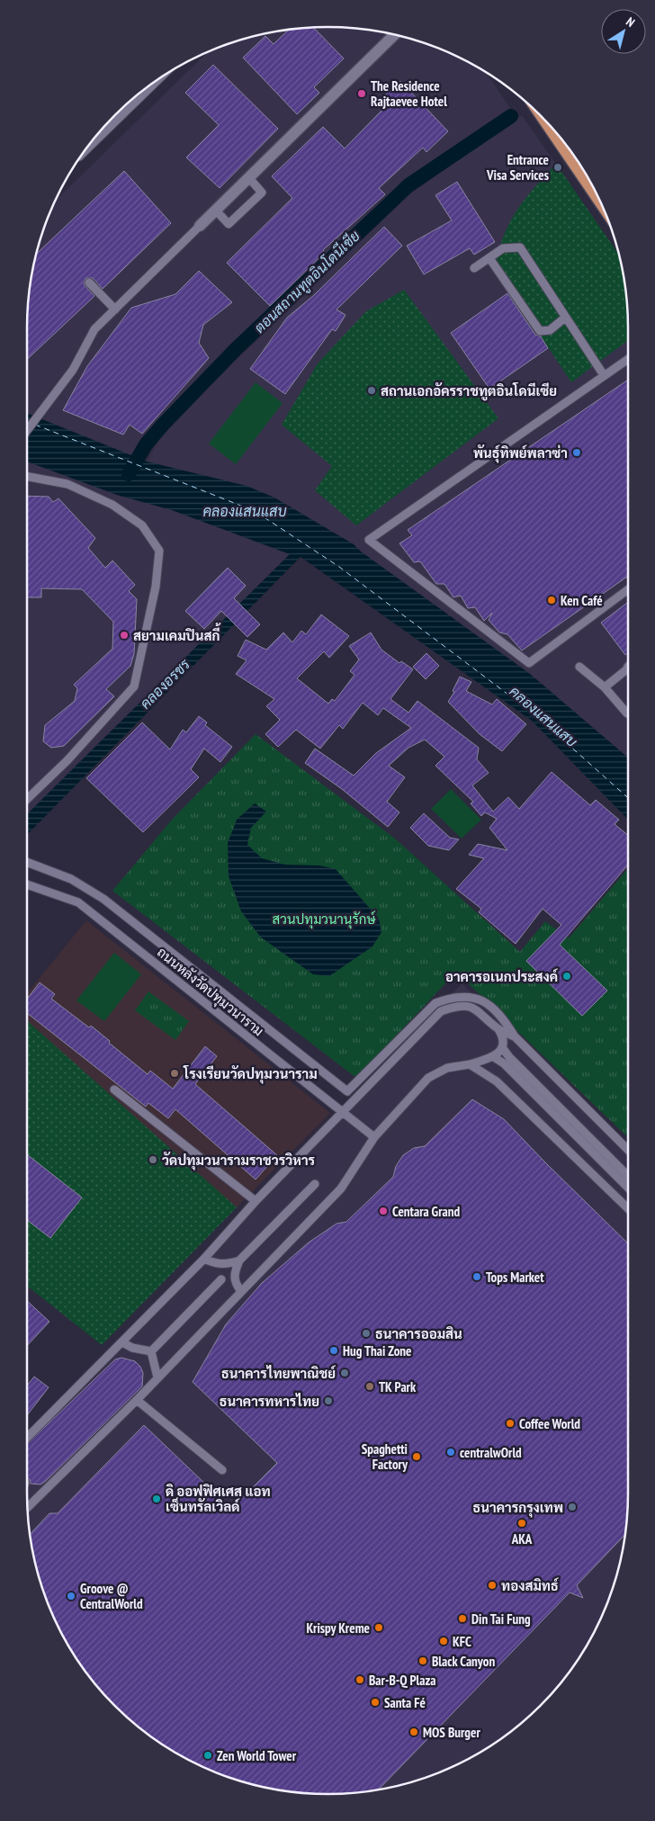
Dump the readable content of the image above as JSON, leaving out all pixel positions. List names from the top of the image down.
{
  "streets": {
    "lane": ["ถนนหลังวัดปทุมวนาราม"]
  },
  "water": ["ตอนสถานทูตอินโดนีเซีย", "คลองแสนแสบ", "คลองอรชร"],
  "parks": ["สวนปทุมวนานุรักษ์"],
  "places": [
    "The Residence Rajtaevee Hotel",
    "Entrance Visa Services",
    "สถานเอกอัครราชทูตอินโดนีเซีย",
    "พันธุ์ทิพย์พลาซ่า",
    "Ken Café",
    "สยามเคมปินสกี้",
    "อาคารอเนกประสงค์",
    "โรงเรียนวัดปทุมวนาราม",
    "วัดปทุมวนารามราชวรวิหาร",
    "Centara Grand",
    "Tops Market",
    "ธนาคารออมสิน",
    "Hug Thai Zone",
    "ธนาคารไทยพาณิชย์",
    "TK Park",
    "ธนาคารทหารไทย",
    "Coffee World",
    "centralwOrld",
    "Spaghetti Factory",
    "ดิ ออฟฟิศเศส แอท เซ็นทรัลเวิลด์",
    "ธนาคารกรุงเทพ",
    "AKA",
    "ทองสมิทธ์",
    "Groove @ CentralWorld",
    "Din Tai Fung",
    "Krispy Kreme",
    "KFC",
    "Black Canyon",
    "Bar-B-Q Plaza",
    "Santa Fé",
    "MOS Burger",
    "Zen World Tower"
  ],
  "north": "top right"
}
